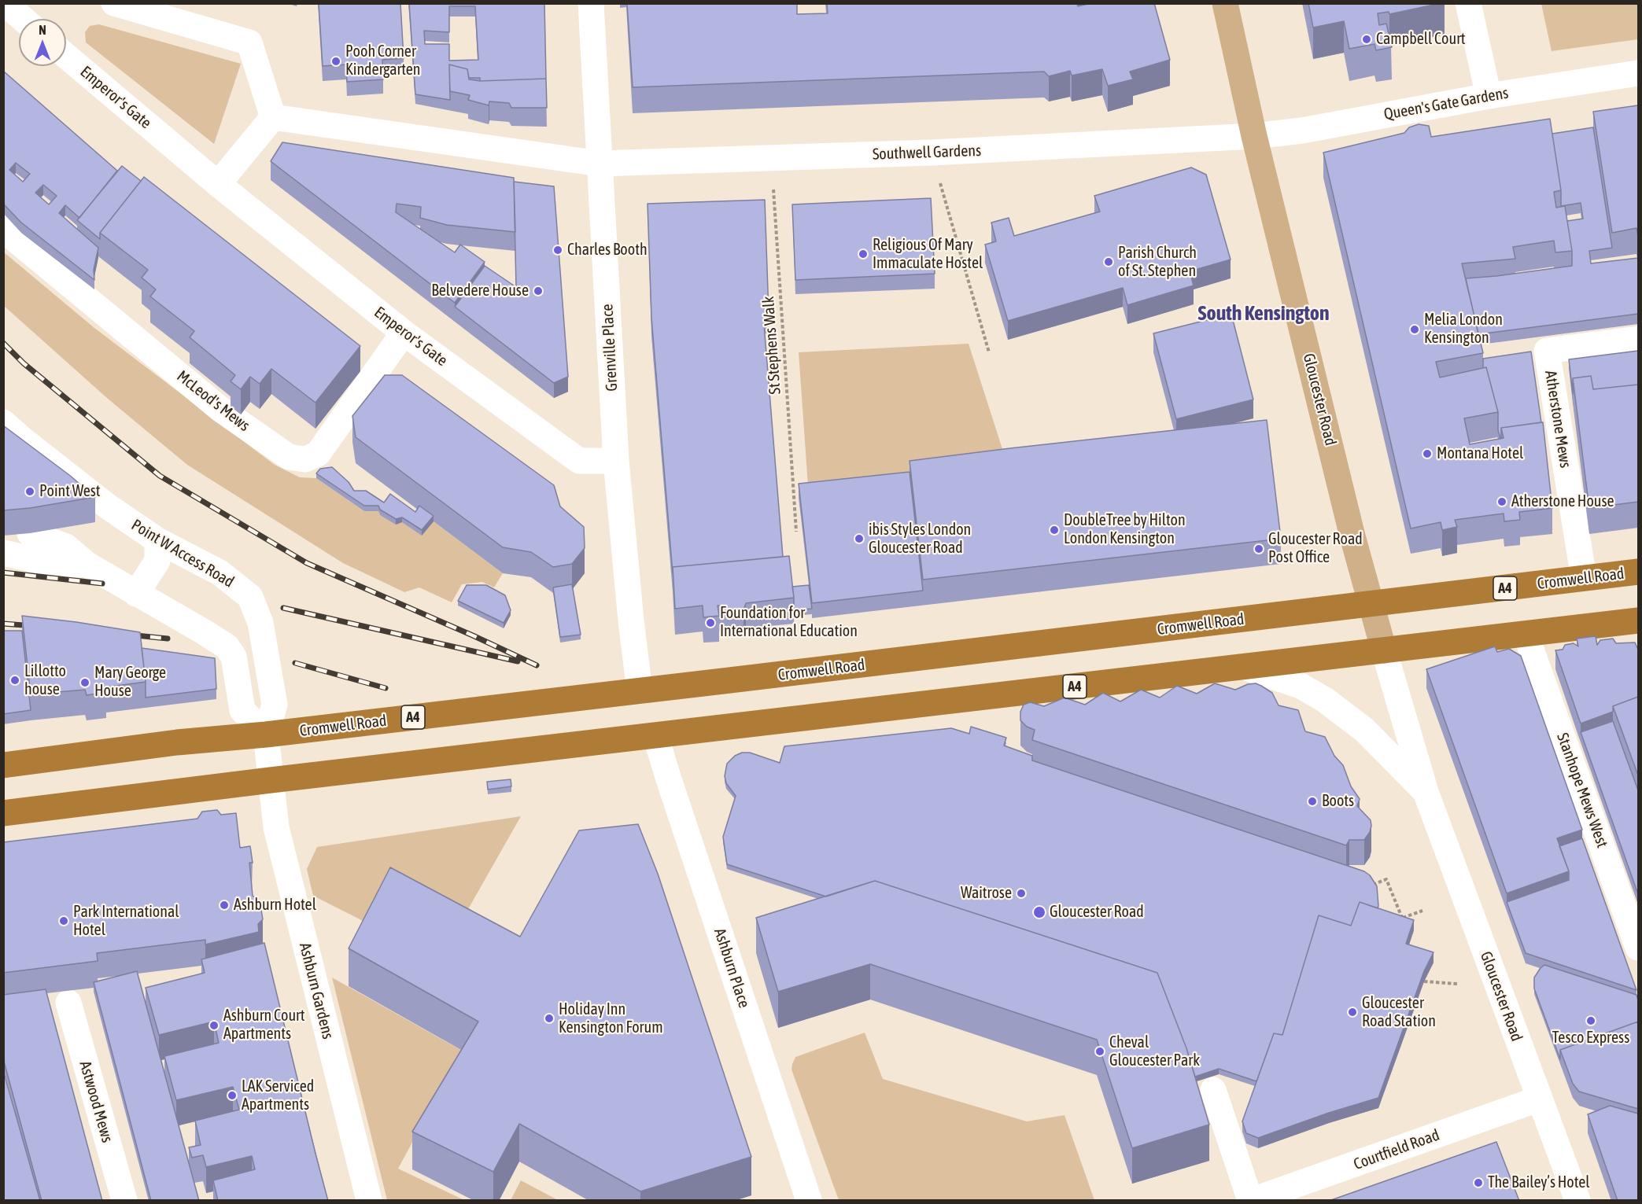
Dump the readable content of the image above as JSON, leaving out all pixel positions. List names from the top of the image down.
{
  "streets": {
    "highway": ["Cromwell Road", "A4"],
    "main road": ["Gloucester Road"],
    "street": [
      "Emperor's Gate",
      "Queen's Gate Gardens",
      "Southwell Gardens",
      "Grenville Place",
      "McLeod's Mews",
      "Atherstone Mews",
      "Point W Access Road",
      "Stanhope Mews West",
      "Ashburn Place",
      "Ashburn Gardens",
      "Astwood Mews",
      "Courtfield Road"
    ],
    "path": ["St Stephens Walk"]
  },
  "crossings": [
    ["Emperor's Gate", "Grenville Place"],
    ["Emperor's Gate", "McLeod's Mews"],
    ["Queen's Gate Gardens", "Southwell Gardens"],
    ["Queen's Gate Gardens", "Gloucester Road"],
    ["Southwell Gardens", "St Stephens Walk"],
    ["Southwell Gardens", "Grenville Place"],
    ["Southwell Gardens", "Gloucester Road"],
    ["Grenville Place", "Cromwell Road"],
    ["Gloucester Road", "Cromwell Road"],
    ["Gloucester Road", "A4"],
    ["Gloucester Road", "Courtfield Road"],
    ["Atherstone Mews", "Cromwell Road"],
    ["Point W Access Road", "Cromwell Road"],
    ["Point W Access Road", "Ashburn Gardens"],
    ["Cromwell Road", "Ashburn Gardens"],
    ["A4", "Stanhope Mews West"],
    ["A4", "Ashburn Place"],
    ["A4", "Ashburn Gardens"]
  ],
  "districts": ["South Kensington"],
  "places": [
    "Campbell Court",
    "Pooh Corner Kindergarten",
    "Charles Booth",
    "Religious Of Mary Immaculate Hostel",
    "Parish Church of St. Stephen",
    "Belvedere House",
    "Melia London Kensington",
    "Montana Hotel",
    "Point West",
    "Atherstone House",
    "DoubleTree by Hilton London Kensington",
    "ibis Styles London Gloucester Road",
    "Gloucester Road Post Office",
    "Foundation for International Education",
    "Lillotto house",
    "Mary George House",
    "Boots",
    "Waitrose",
    "Ashburn Hotel",
    "Gloucester Road",
    "Park International Hotel",
    "Gloucester Road Station",
    "Holiday Inn Kensington Forum",
    "Tesco Express",
    "Ashburn Court Apartments",
    "Cheval Gloucester Park",
    "LAK Serviced Apartments",
    "The Bailey’s Hotel"
  ],
  "north": "top"
}
